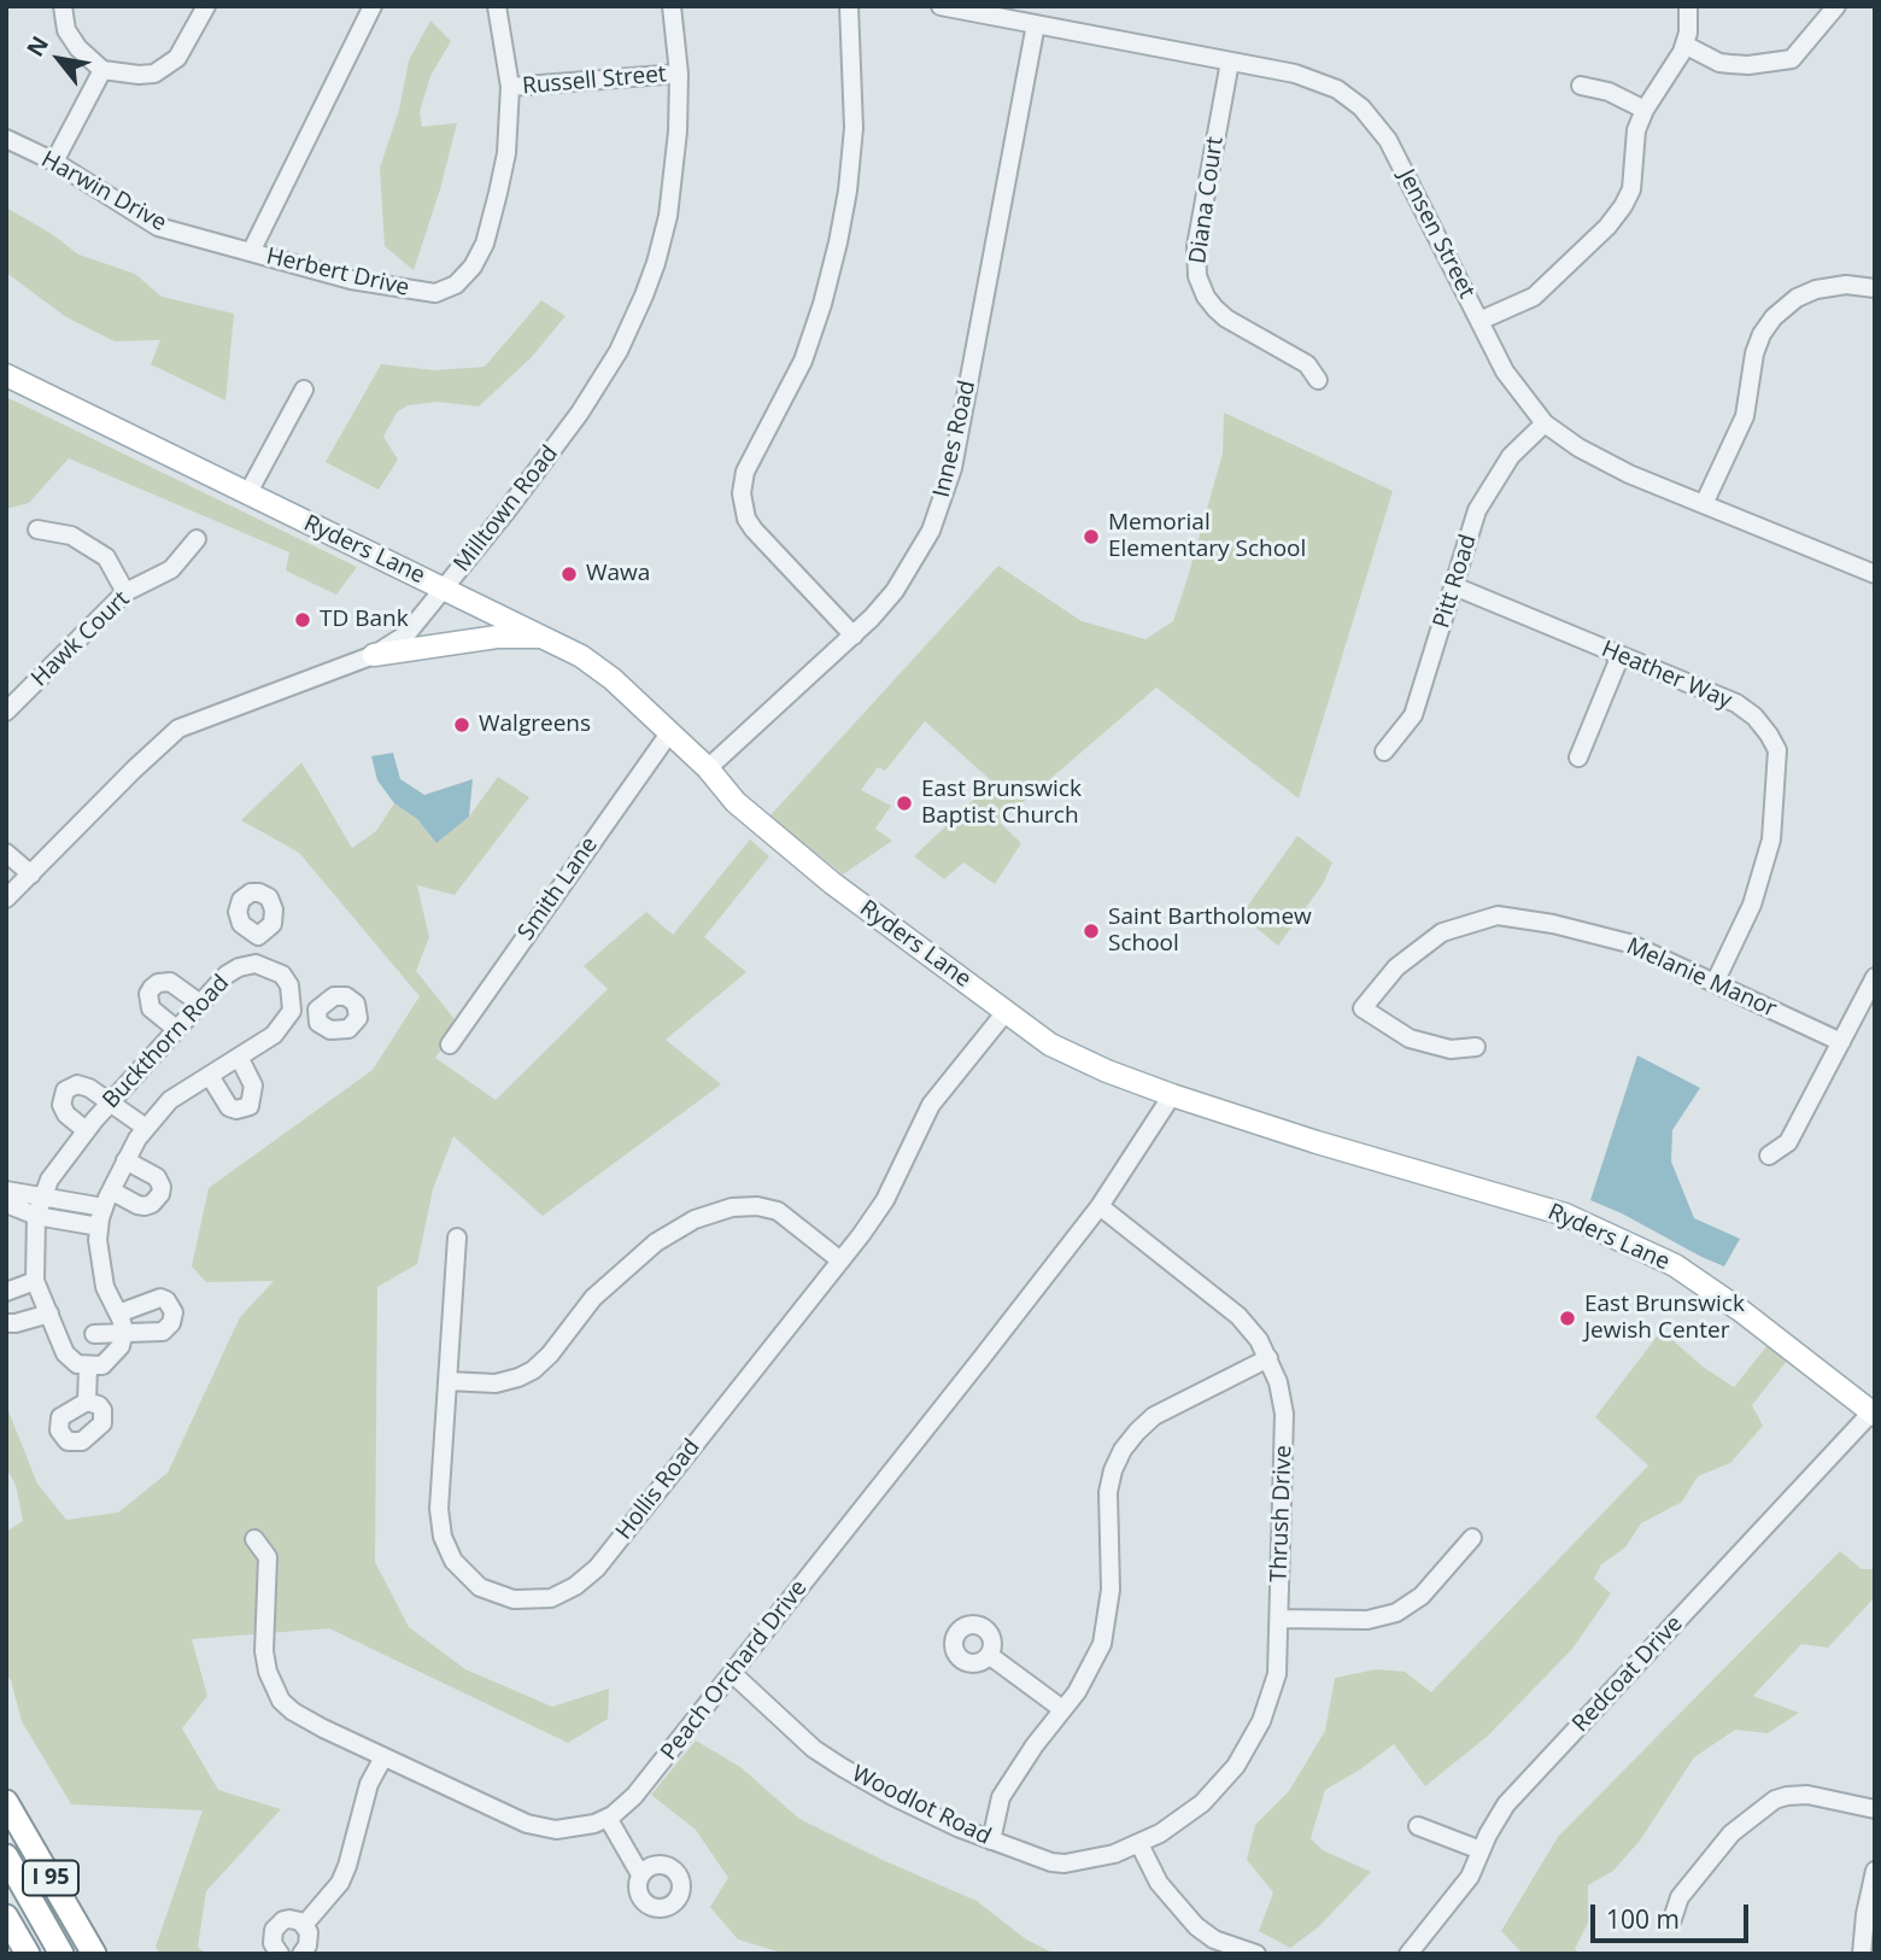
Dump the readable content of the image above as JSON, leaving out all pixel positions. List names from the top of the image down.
{
  "streets": {
    "highway": ["I 95"],
    "main road": ["Ryders Lane"],
    "street": [
      "Russell Street",
      "Harwin Drive",
      "Diana Court",
      "Jensen Street",
      "Herbert Drive",
      "Innes Road",
      "Milltown Road",
      "Pitt Road",
      "Hawk Court",
      "Heather Way",
      "Smith Lane",
      "Melanie Manor",
      "Buckthorn Road",
      "Hollis Road",
      "Thrush Drive",
      "Peach Orchard Drive",
      "Redcoat Drive",
      "Woodlot Road"
    ]
  },
  "crossings": [
    ["Russell Street", "Herbert Drive"],
    ["Russell Street", "Milltown Road"],
    ["Harwin Drive", "Herbert Drive"],
    ["Diana Court", "Jensen Street"],
    ["Jensen Street", "Innes Road"],
    ["Jensen Street", "Pitt Road"],
    ["Innes Road", "Ryders Lane"],
    ["Milltown Road", "Ryders Lane"],
    ["Ryders Lane", "Smith Lane"],
    ["Ryders Lane", "Hollis Road"],
    ["Ryders Lane", "Peach Orchard Drive"],
    ["Ryders Lane", "Redcoat Drive"],
    ["Pitt Road", "Heather Way"],
    ["Heather Way", "Melanie Manor"],
    ["Thrush Drive", "Peach Orchard Drive"],
    ["Thrush Drive", "Woodlot Road"],
    ["Peach Orchard Drive", "Woodlot Road"]
  ],
  "places": [
    "Memorial Elementary School",
    "Wawa",
    "TD Bank",
    "Walgreens",
    "East Brunswick Baptist Church",
    "Saint Bartholomew School",
    "East Brunswick Jewish Center"
  ],
  "scale_bar": "100 m",
  "north": "top left"
}
